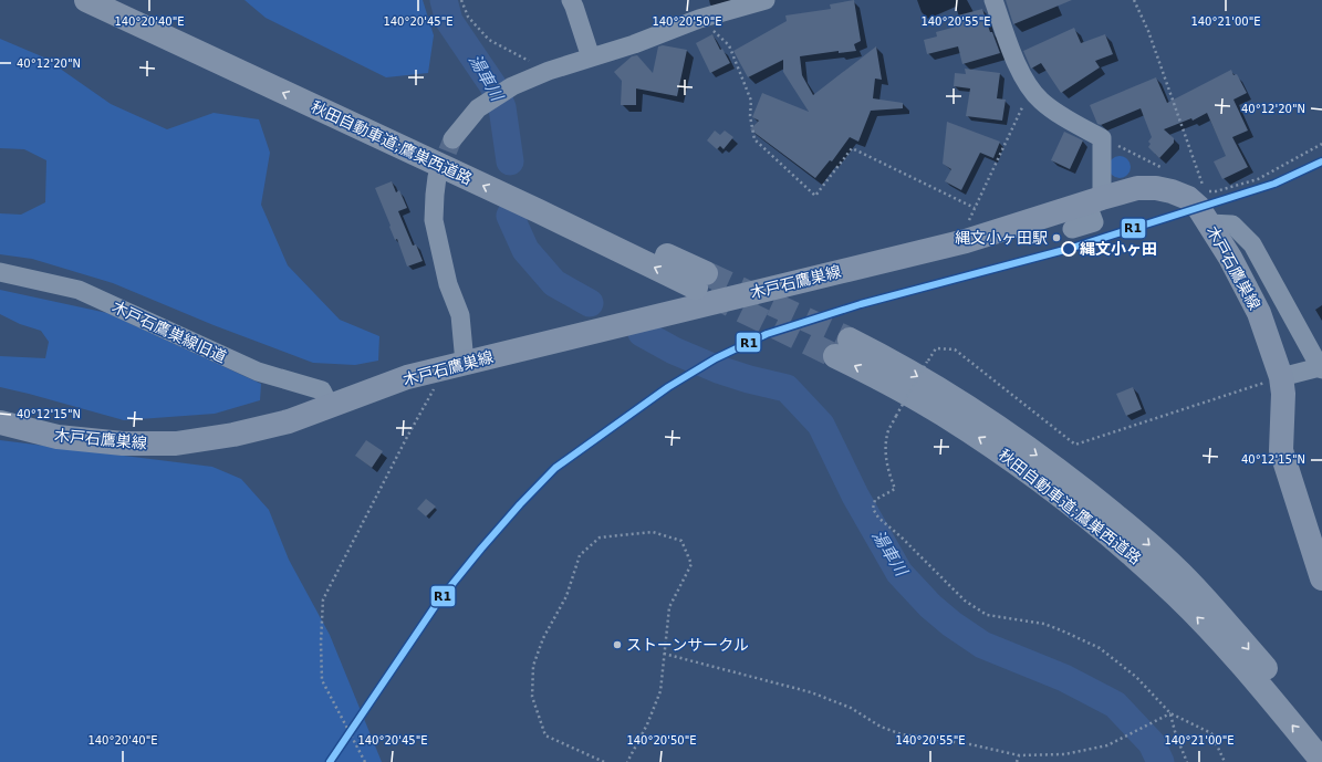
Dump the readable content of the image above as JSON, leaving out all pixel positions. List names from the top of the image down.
{
  "streets": {
    "highway": ["秋田自動車道;鷹巣西道路"],
    "main road": ["木戸石鷹巣線"],
    "street": ["木戸石鷹巣線旧道"]
  },
  "crossings": [
    ["木戸石鷹巣線", "木戸石鷹巣線旧道"]
  ],
  "water": ["湯車川"],
  "places": ["縄文小ヶ田駅", "縄文小ヶ田", "ストーンサークル"],
  "lines": ["transit line R1"],
  "coordinates": [
    "140°20'40\"E",
    "140°20'45\"E",
    "140°20'50\"E",
    "140°20'55\"E",
    "140°21'00\"E",
    "40°12'20\"N",
    "40°12'15\"N"
  ]
}
